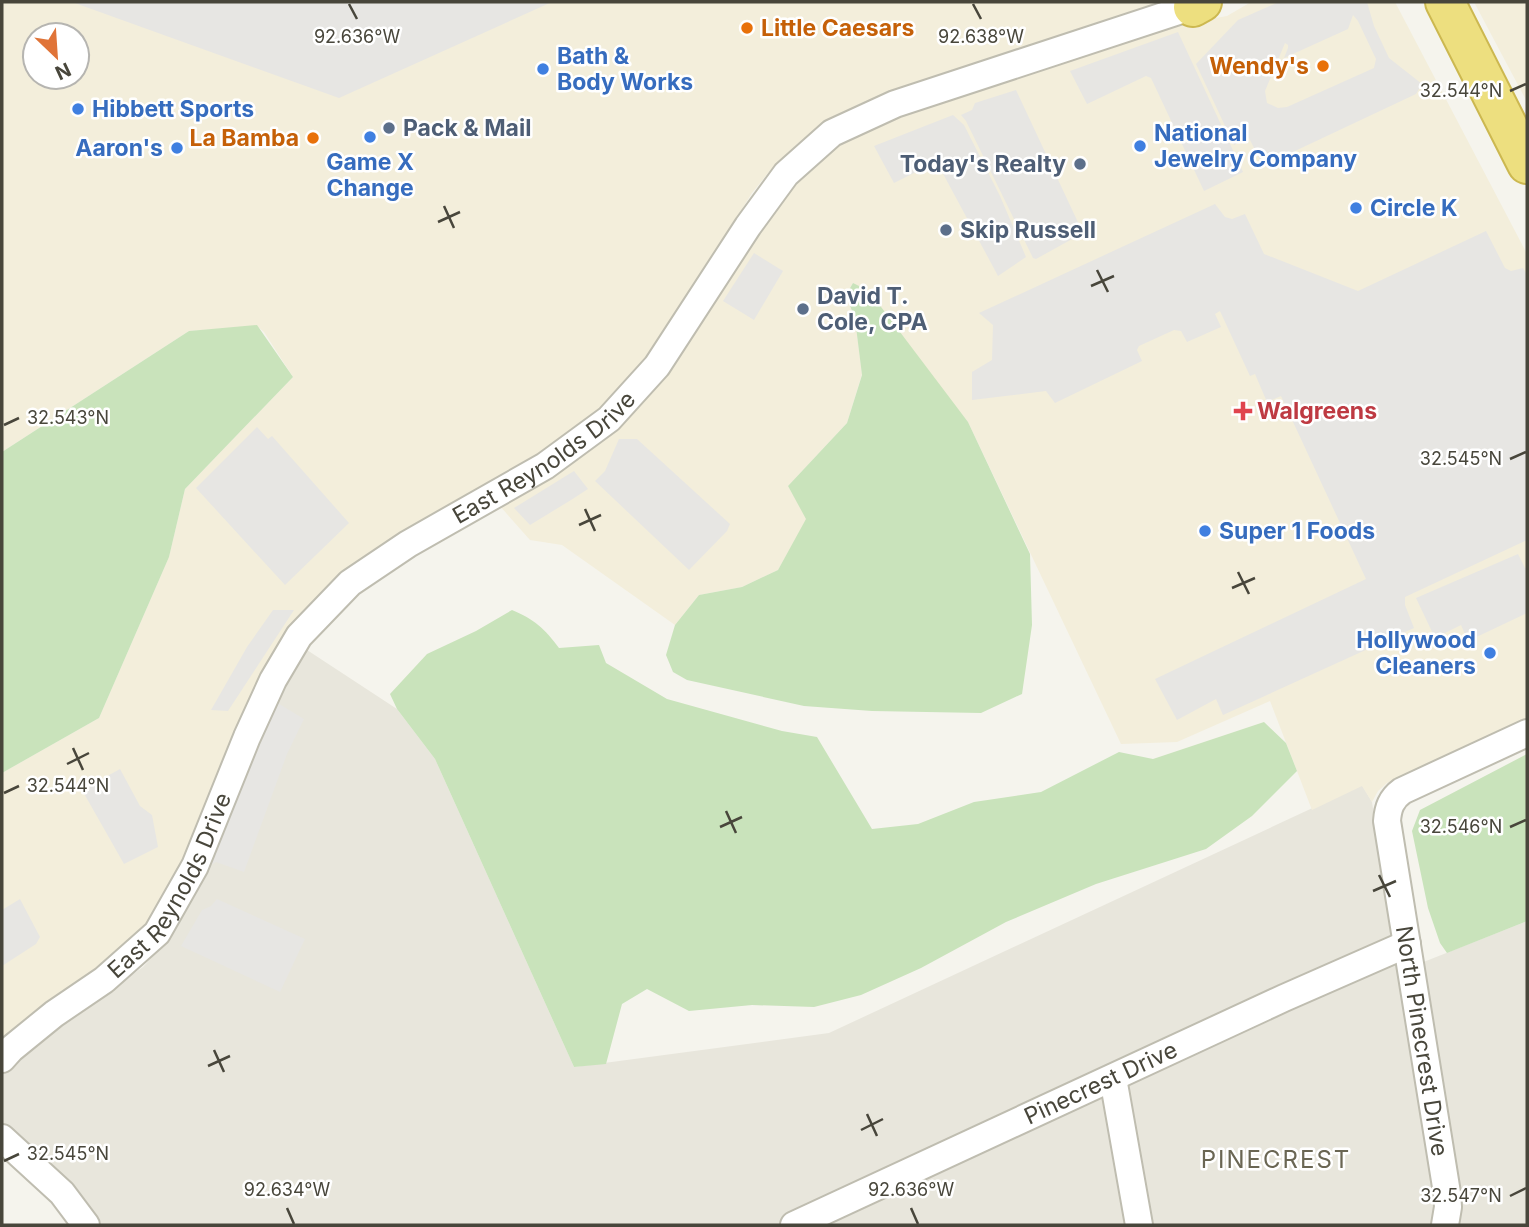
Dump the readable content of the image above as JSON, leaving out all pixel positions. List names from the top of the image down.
{
  "streets": {
    "street": ["East Reynolds Drive", "North Pinecrest Drive", "Pinecrest Drive"]
  },
  "crossings": [
    ["North Pinecrest Drive", "Pinecrest Drive"]
  ],
  "districts": ["PINECREST"],
  "places": {
    "other": [
      "Little Caesars",
      "Wendy's",
      "Bath & Body Works",
      "Hibbett Sports",
      "Pack & Mail",
      "Game X Change",
      "La Bamba",
      "National Jewelry Company",
      "Aaron's",
      "Today's Realty",
      "Circle K",
      "Skip Russell",
      "David T. Cole, CPA",
      "Super 1 Foods",
      "Hollywood Cleaners"
    ],
    "health": ["Walgreens"]
  },
  "north": "bottom right",
  "coordinates": [
    "92.636°W",
    "92.638°W",
    "32.544°N",
    "32.543°N",
    "32.545°N",
    "32.546°N",
    "92.634°W",
    "32.547°N"
  ]
}
